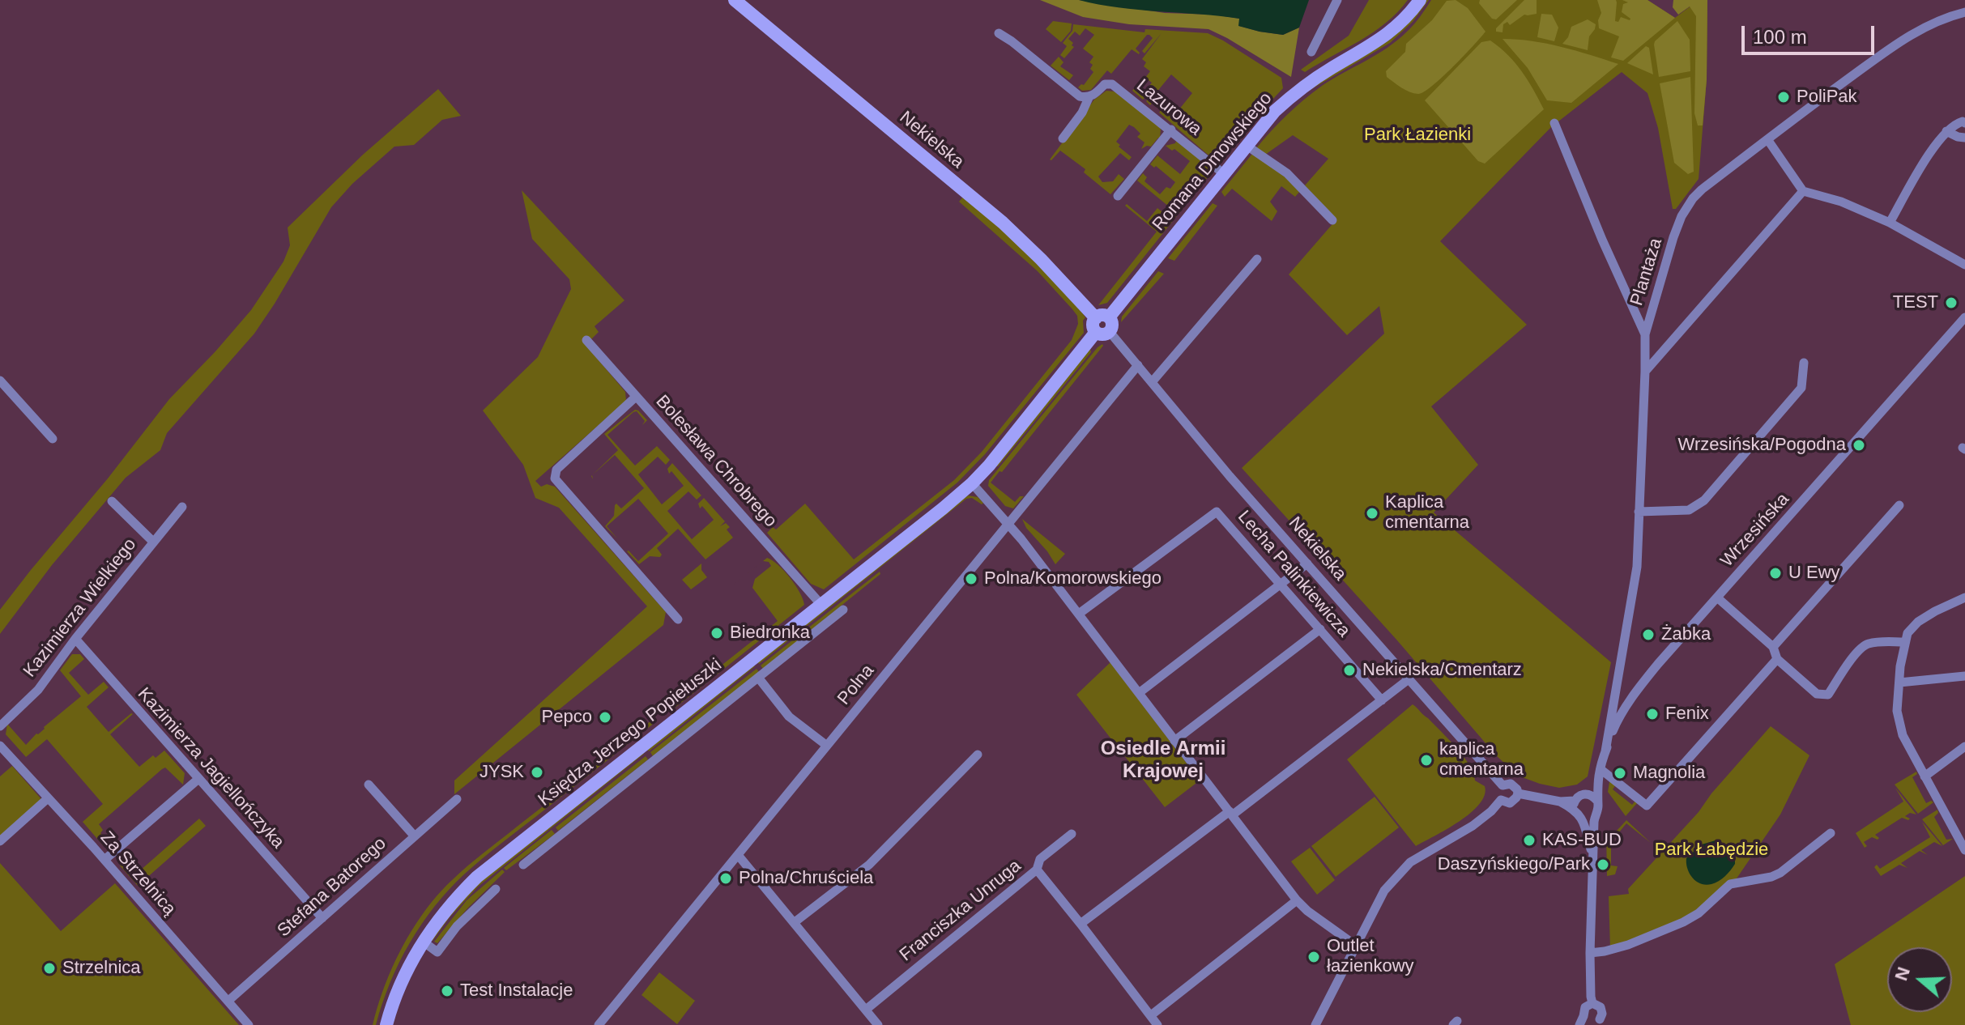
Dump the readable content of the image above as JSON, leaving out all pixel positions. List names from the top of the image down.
{
  "streets": {
    "street": [
      "Lazurowa",
      "Nekielska",
      "Romana Dmowskiego",
      "Plantaża",
      "Bolesława Chrobrego",
      "Wrzesińska",
      "Lecha Palinkiewicza",
      "Kazimierza Wielkiego",
      "Polna",
      "Księdza Jerzego Popiełuszki",
      "Kazimierza Jagiellończyka",
      "Za Strzelnicą",
      "Stefana Batorego",
      "Franciszka Unruga"
    ]
  },
  "crossings": [
    ["Lazurowa", "Romana Dmowskiego"],
    ["Nekielska", "Romana Dmowskiego"],
    ["Nekielska", "Polna"],
    ["Nekielska", "Księdza Jerzego Popiełuszki"],
    ["Plantaża", "Wrzesińska"],
    ["Bolesława Chrobrego", "Księdza Jerzego Popiełuszki"],
    ["Kazimierza Wielkiego", "Kazimierza Jagiellończyka"],
    ["Kazimierza Jagiellończyka", "Stefana Batorego"],
    ["Za Strzelnicą", "Stefana Batorego"]
  ],
  "districts": ["Osiedle Armii Krajowej"],
  "parks": ["Park Łazienki", "Park Łabędzie"],
  "places": [
    "PoliPak",
    "TEST",
    "Wrzesińska/Pogodna",
    "Kaplica cmentarna",
    "U Ewy",
    "Polna/Komorowskiego",
    "Biedronka",
    "Żabka",
    "Nekielska/Cmentarz",
    "Fenix",
    "Pepco",
    "kaplica cmentarna",
    "JYSK",
    "Magnolia",
    "KAS-BUD",
    "Daszyńskiego/Park",
    "Polna/Chruściela",
    "Outlet łazienkowy",
    "Strzelnica",
    "Test Instalacje"
  ],
  "scale_bar": "100 m",
  "north": "left"
}
